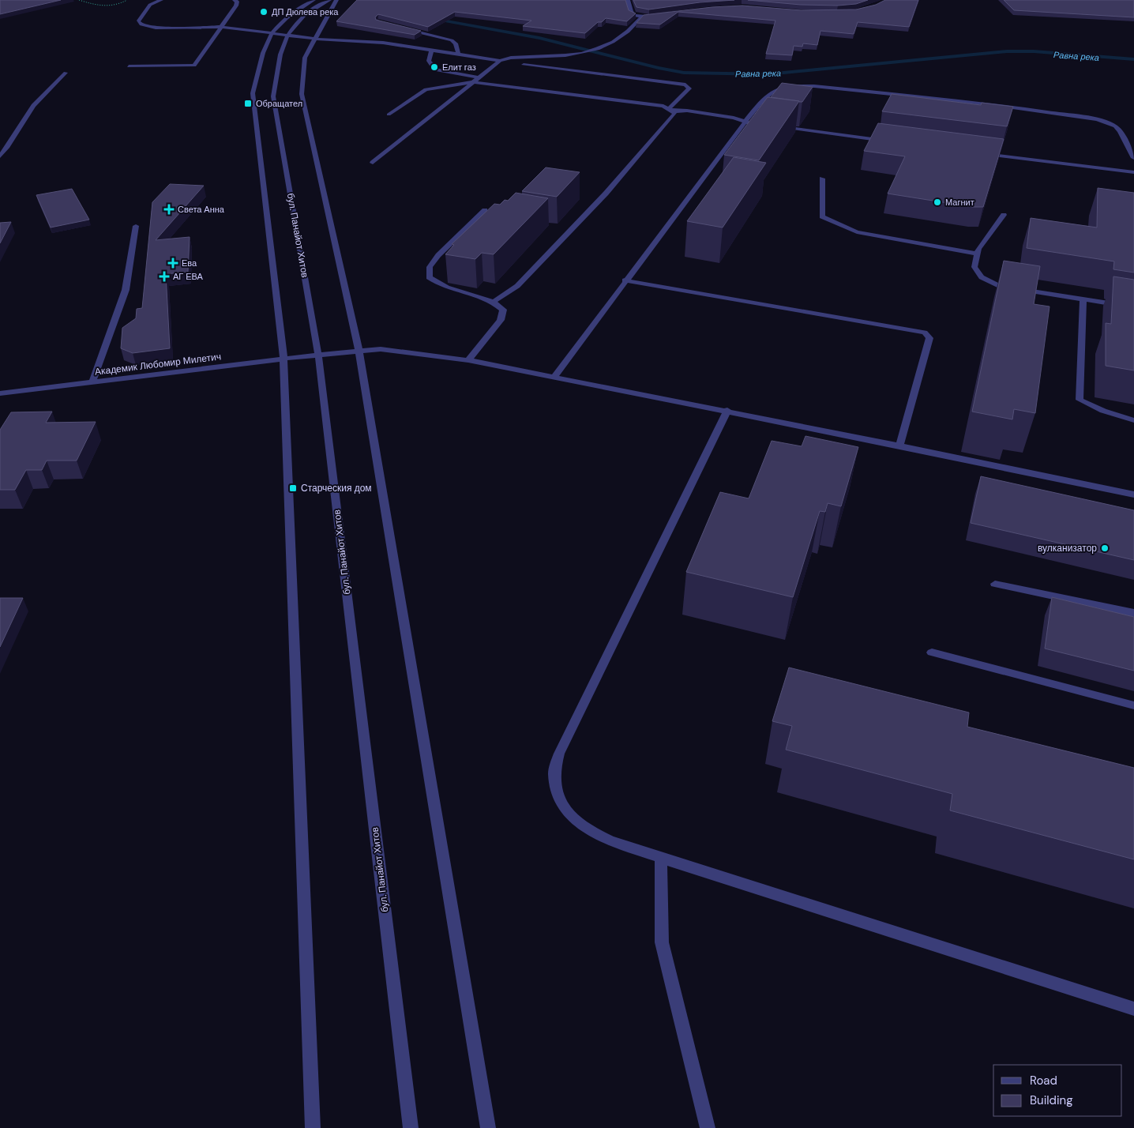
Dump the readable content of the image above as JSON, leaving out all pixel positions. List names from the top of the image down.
{
  "streets": {
    "street": ["бул. Панайот Хитов", "Академик Любомир Милетич"]
  },
  "crossings": [
    ["бул. Панайот Хитов", "Академик Любомир Милетич"]
  ],
  "water": ["Равна река"],
  "places": {
    "other": [
      "ДП Дюлева река",
      "Елит газ",
      "Магнит",
      "вулканизатор"
    ],
    "transit": ["Обращател", "Старческия дом"],
    "health": ["Света Анна", "Ева", "АГ ЕВА"]
  },
  "legend": ["Road", "Building"]
}
